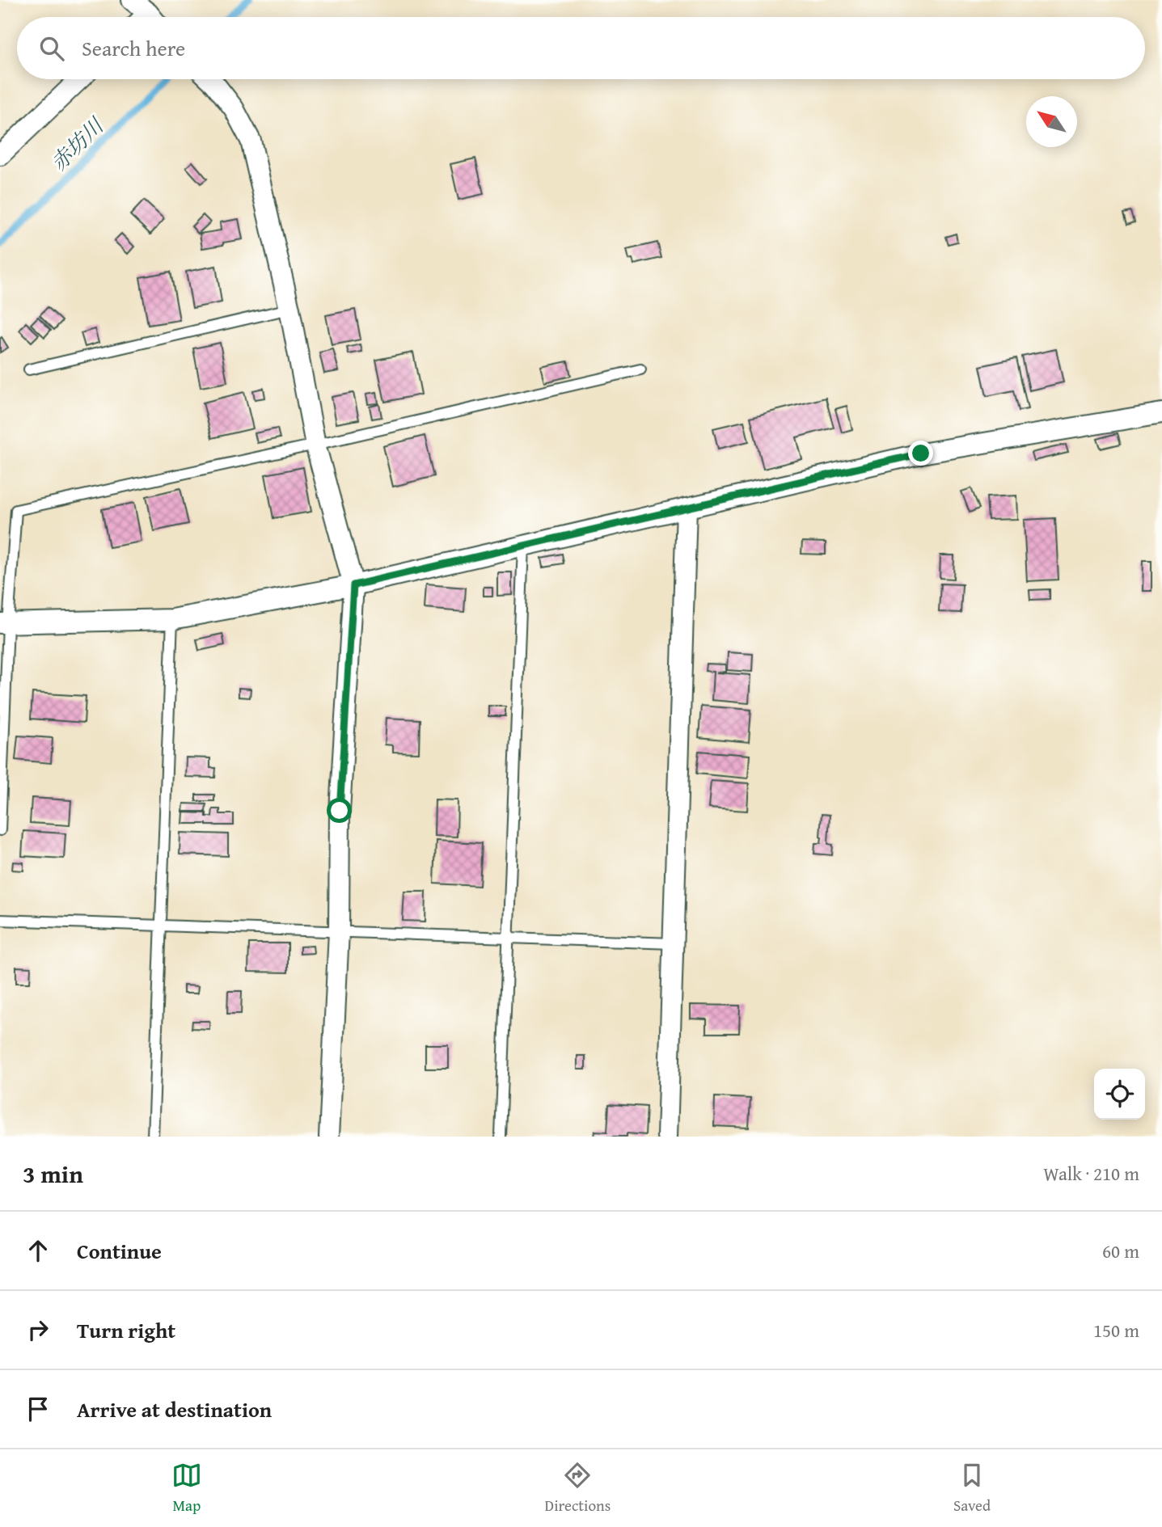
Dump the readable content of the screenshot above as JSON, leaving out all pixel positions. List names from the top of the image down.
{
  "water": ["赤坊川"],
  "north": "top left",
  "page": {
    "search": "Search here",
    "heading": ["3 min", "Walk · 210 m"],
    "list": [
      ["Continue", "60 m"],
      ["Turn right", "150 m"],
      "Arrive at destination"
    ],
    "nav": ["Map", "Directions", "Saved"]
  }
}
